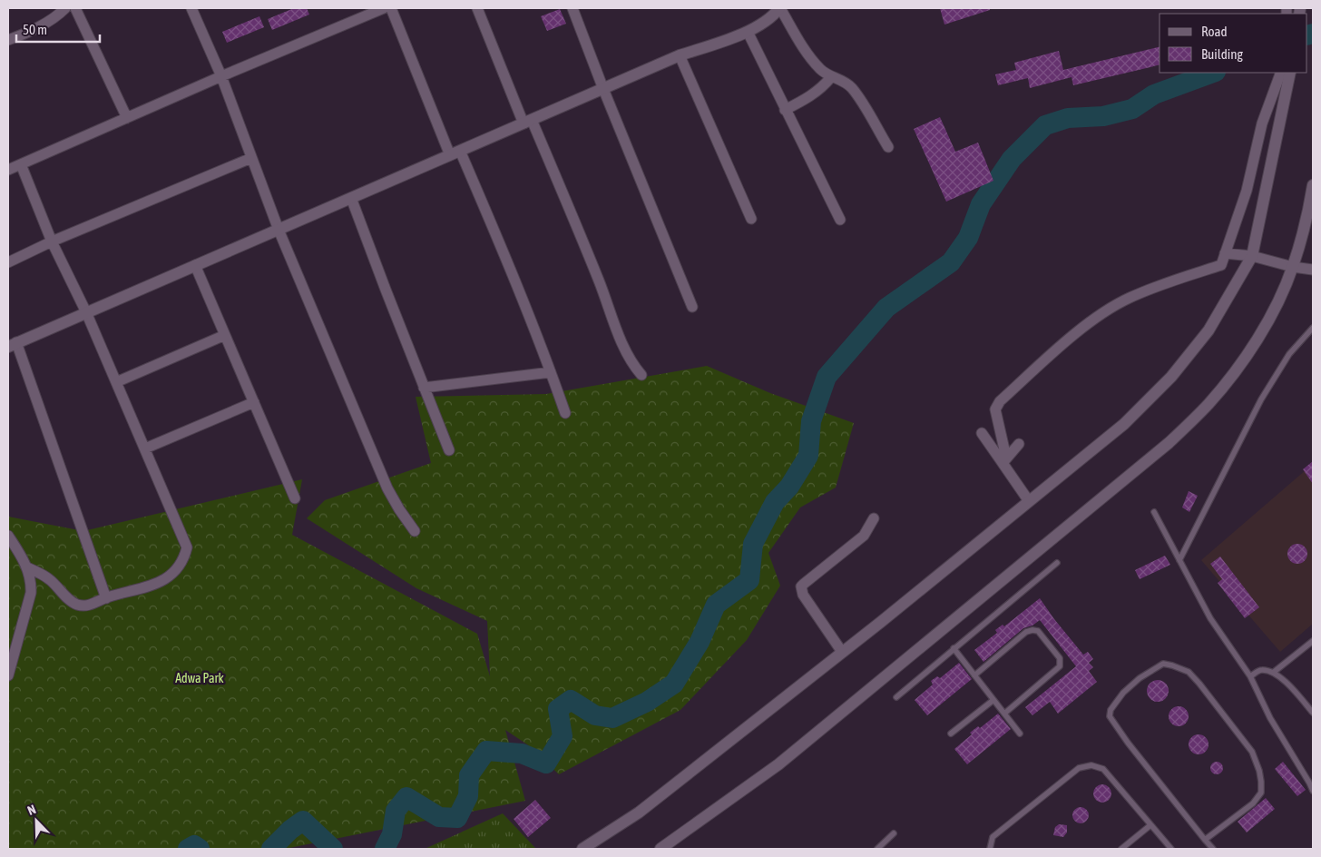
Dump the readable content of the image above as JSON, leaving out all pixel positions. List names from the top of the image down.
{
  "parks": ["Adwa Park"],
  "legend": ["Road", "Building"],
  "scale_bar": "50 m",
  "north": "top left"
}
